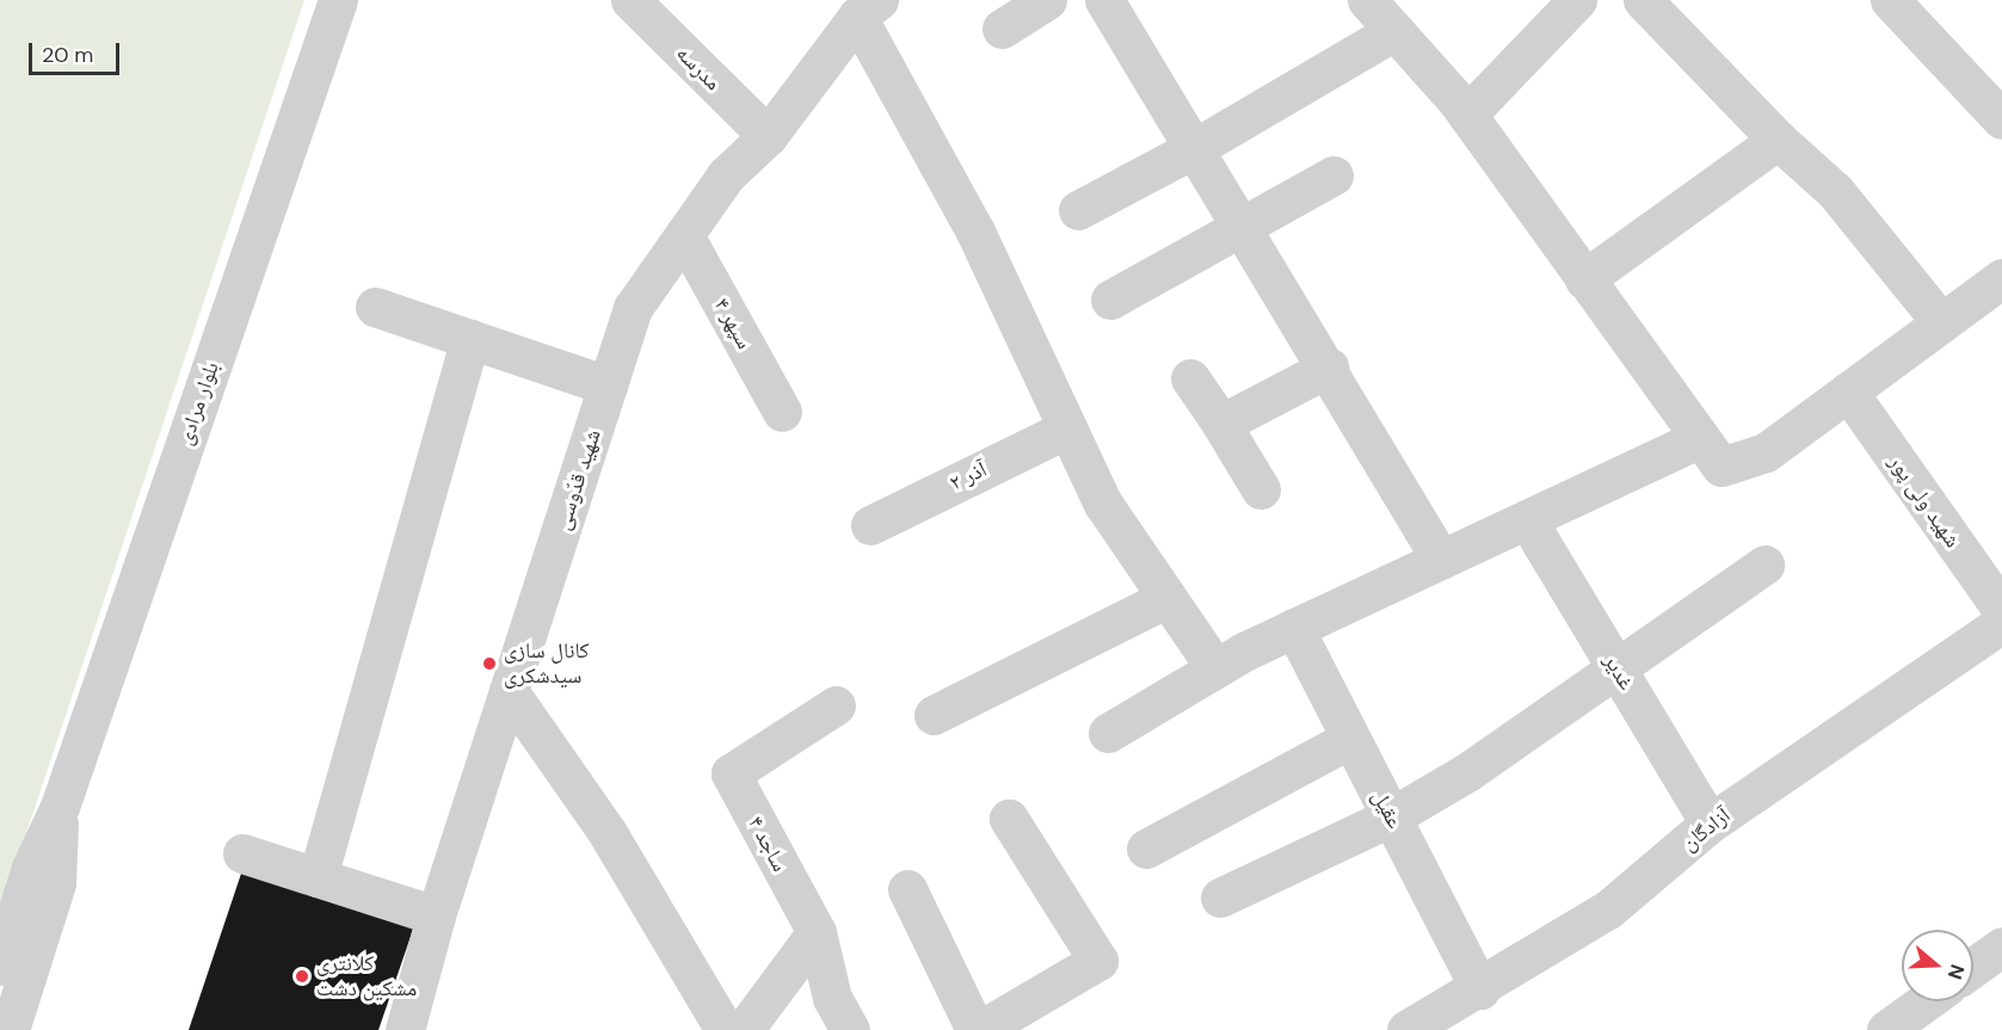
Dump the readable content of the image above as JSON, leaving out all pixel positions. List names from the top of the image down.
{
  "streets": {
    "street": [
      "مدرسه",
      "سپهر ۴",
      "بلوار مرادی",
      "آذر ۲",
      "شهید قدّوسی",
      "شهید ولی پور",
      "غدیر",
      "عقیل",
      "آزادگان",
      "ساجد ۴"
    ]
  },
  "crossings": [
    ["مدرسه", "شهید قدّوسی"],
    ["سپهر ۴", "شهید قدّوسی"],
    ["غدیر", "آزادگان"],
    ["عقیل", "آزادگان"]
  ],
  "places": ["کانال سازی سیدشکری", "کلانتری مشکین دشت"],
  "scale_bar": "20 m",
  "north": "right"
}
